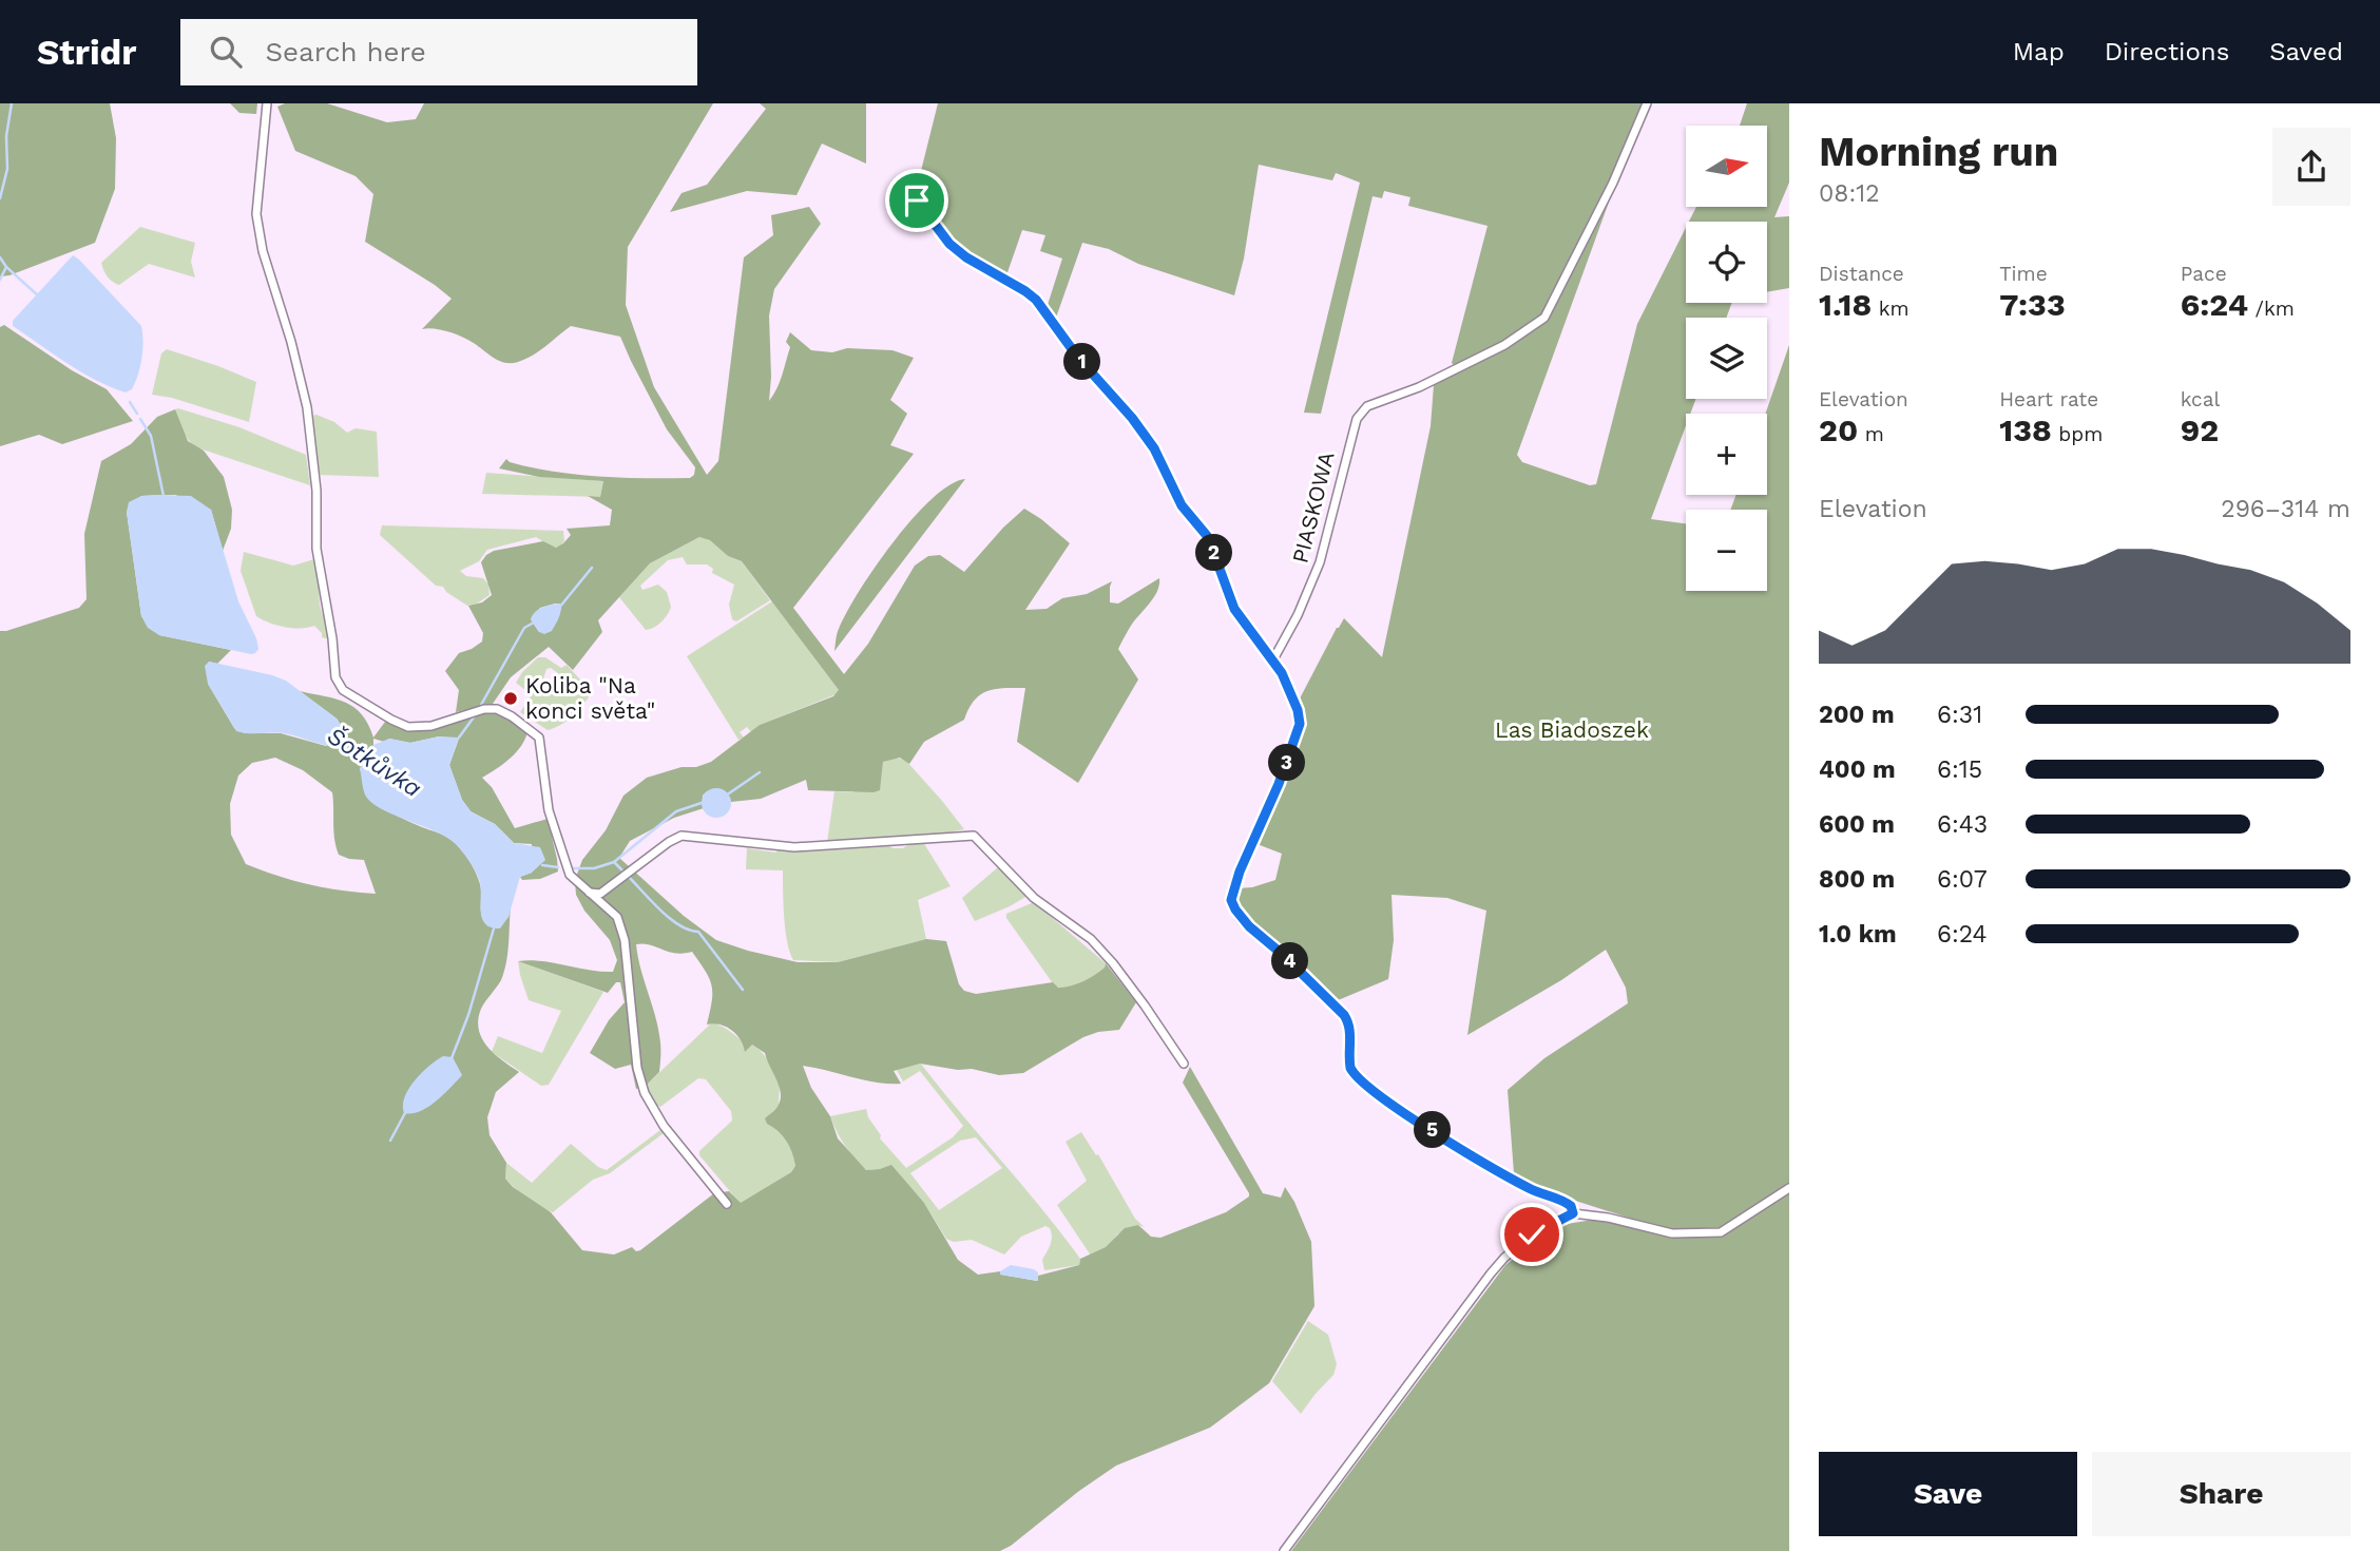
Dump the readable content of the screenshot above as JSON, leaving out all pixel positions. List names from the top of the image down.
{
  "streets": {
    "street": ["PIASKOWA"]
  },
  "water": ["Šotkůvka"],
  "parks": ["Las Biadoszek"],
  "places": ["Koliba \"Na konci světa\""],
  "north": "right",
  "page": {
    "header": "Stridr",
    "search": "Search here",
    "nav": ["Map", "Directions", "Saved"],
    "heading": ["Morning run", "08:12"],
    "map_buttons": ["+", "−"],
    "stats": [
      ["Distance", "1.18 km"],
      ["Time", "7:33"],
      ["Pace", "6:24 /km"],
      ["Elevation", "20 m"],
      ["Heart rate", "138 bpm"],
      ["kcal", "92"]
    ],
    "pins": [
      "1",
      "2",
      "3",
      "4",
      "5"
    ],
    "chart": ["Elevation", "296–314 m"],
    "list": [
      {
        "name": "200 m",
        "note": "6:31"
      },
      {
        "name": "400 m",
        "note": "6:15"
      },
      {
        "name": "600 m",
        "note": "6:43"
      },
      {
        "name": "800 m",
        "note": "6:07"
      },
      {
        "name": "1.0 km",
        "note": "6:24"
      }
    ],
    "buttons": ["Save", "Share"]
  }
}
